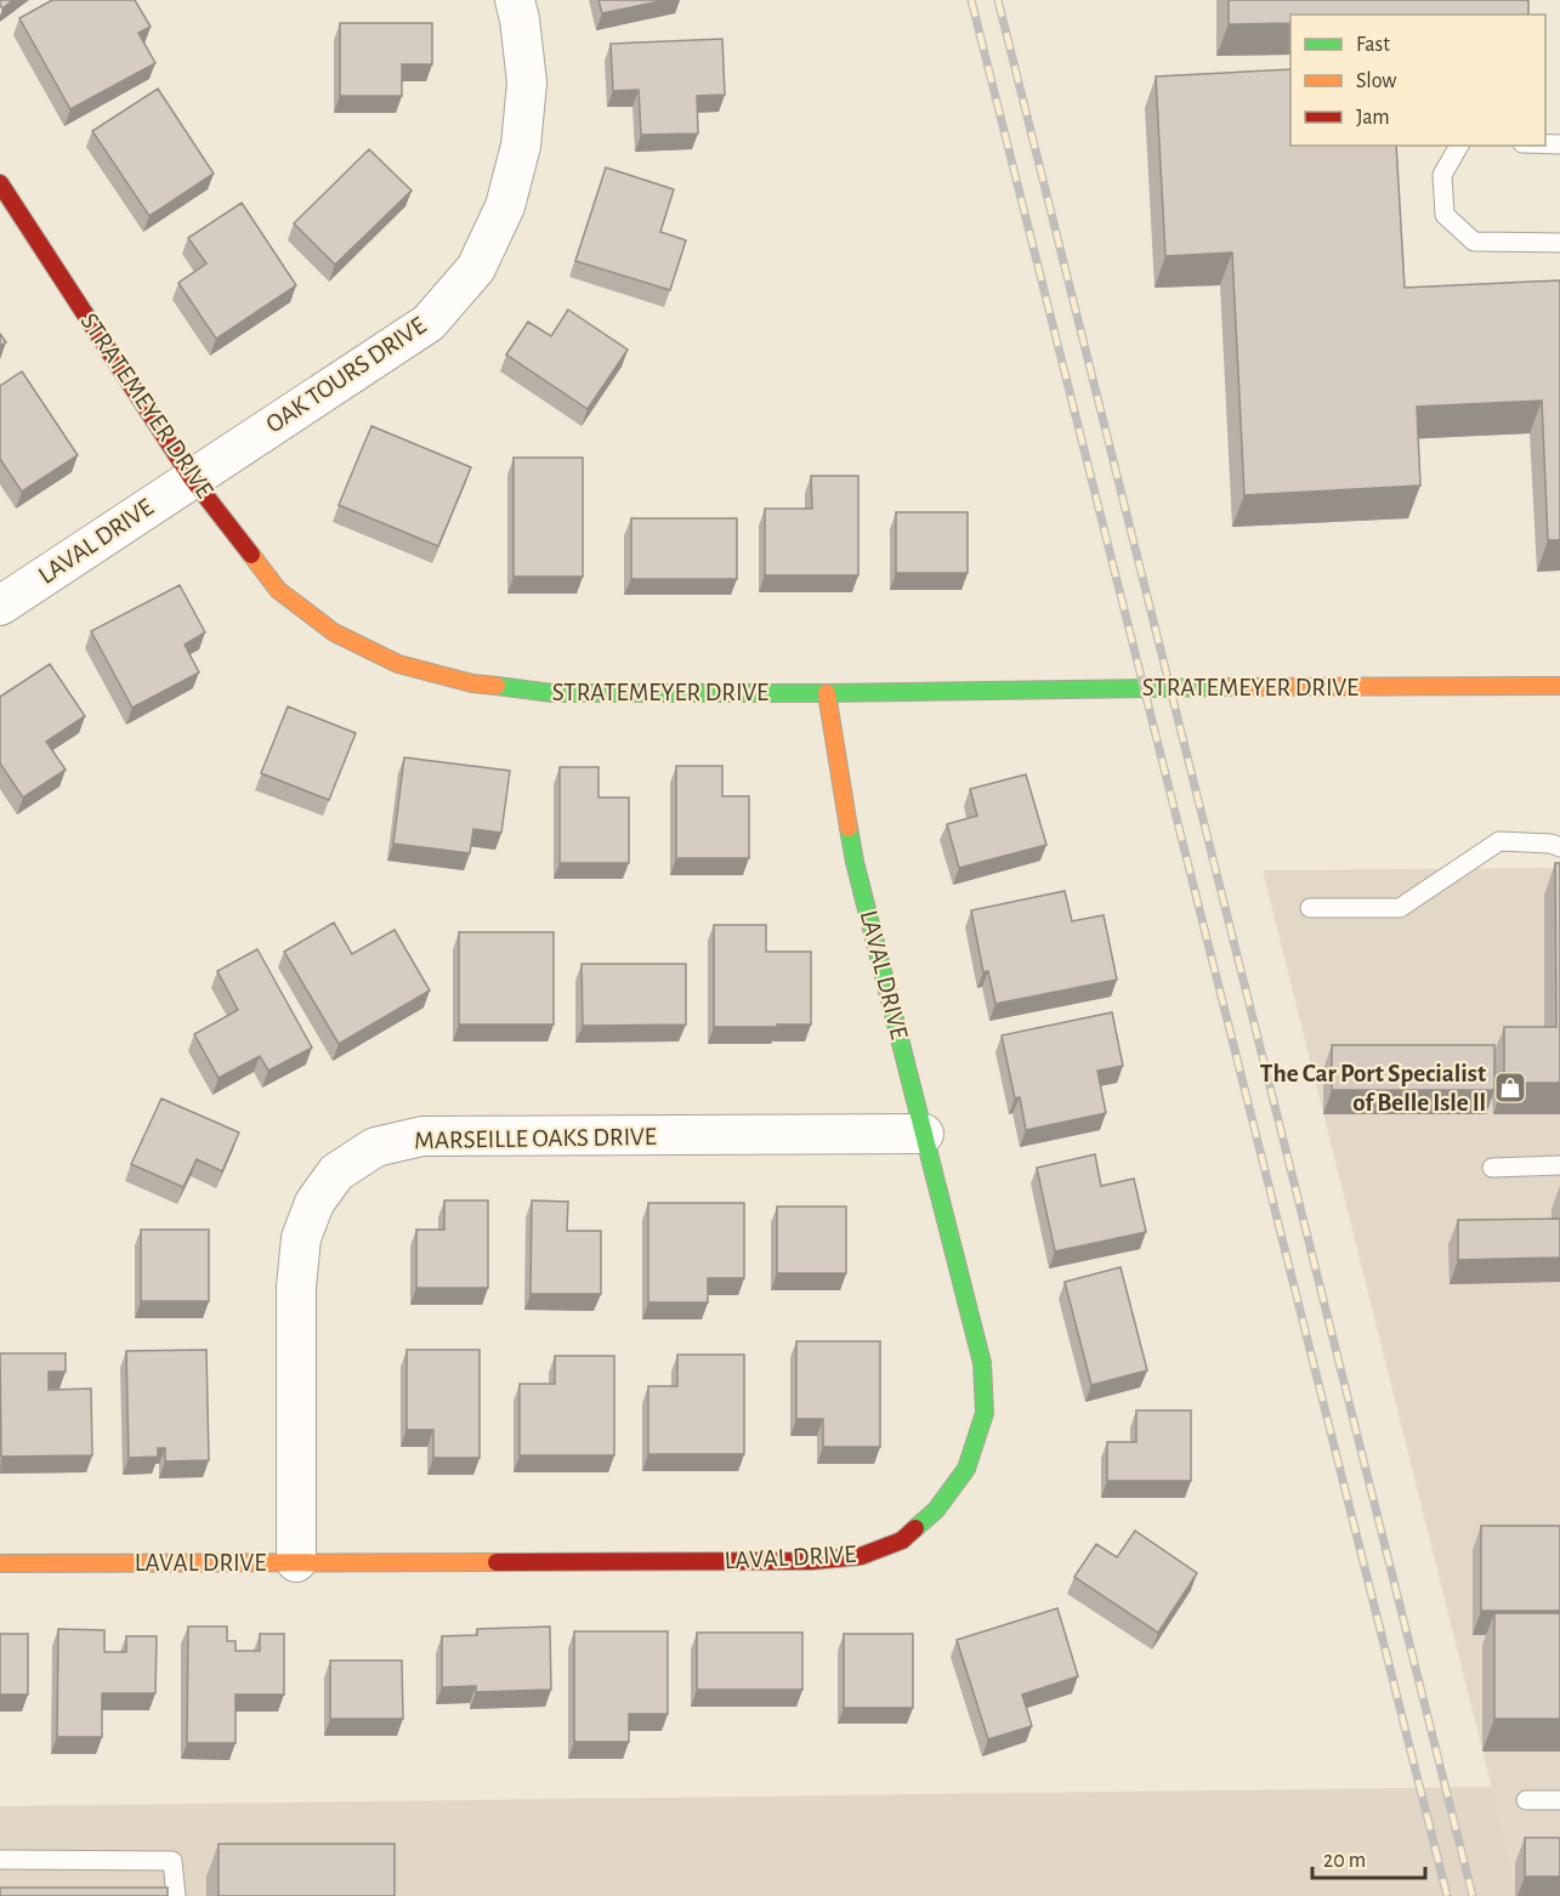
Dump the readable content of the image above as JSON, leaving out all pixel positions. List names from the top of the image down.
{
  "streets": {
    "street": [
      "OAK TOURS DRIVE",
      "STRATEMEYER DRIVE",
      "LAVAL DRIVE",
      "MARSEILLE OAKS DRIVE"
    ]
  },
  "crossings": [
    ["OAK TOURS DRIVE", "STRATEMEYER DRIVE"],
    ["OAK TOURS DRIVE", "LAVAL DRIVE"],
    ["STRATEMEYER DRIVE", "LAVAL DRIVE"],
    ["LAVAL DRIVE", "MARSEILLE OAKS DRIVE"]
  ],
  "places": {
    "shop": ["The Car Port Specialist of Belle Isle ll"]
  },
  "legend": ["Fast", "Slow", "Jam"],
  "scale_bar": "20 m"
}
